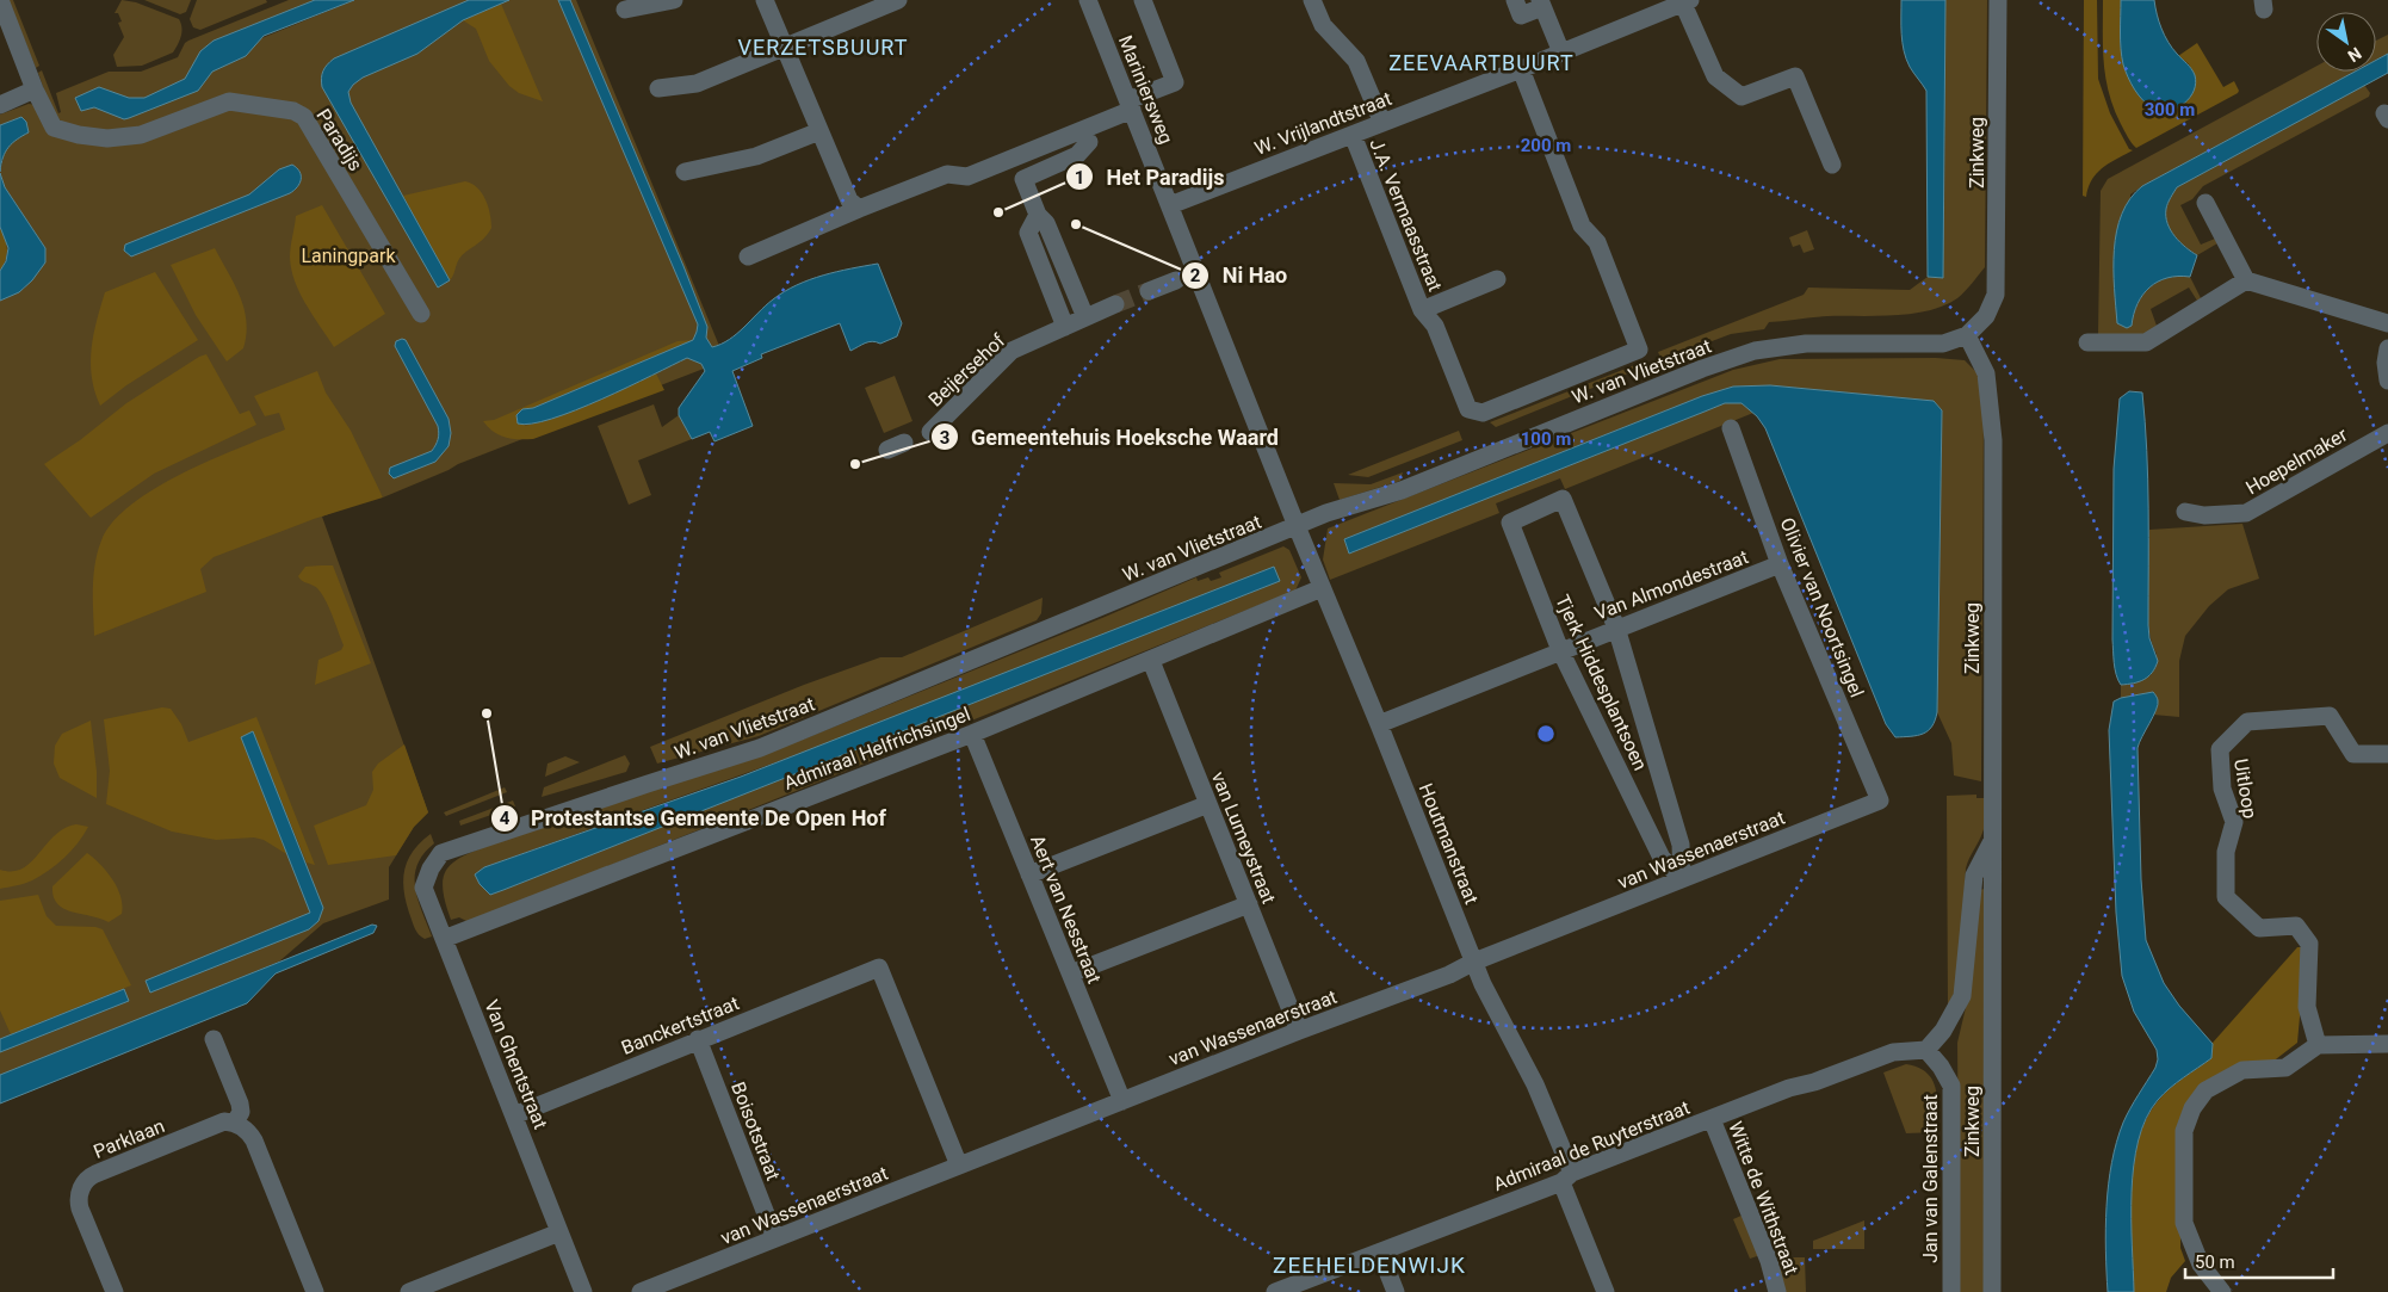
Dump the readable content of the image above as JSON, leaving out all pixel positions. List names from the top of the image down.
{
  "streets": {
    "street": [
      "Mariniersweg",
      "W. Vrijlandtstraat",
      "Paradijs",
      "Zinkweg",
      "J.A. Vermaasstraat",
      "Beijersehof",
      "W. van Vlietstraat",
      "Hoepelmaker",
      "Van Almondestraat",
      "Olivier van Noortsingel",
      "Tjerk Hiddesplantsoen",
      "Admiraal Helfrichsingel",
      "Uitloop",
      "van Lumeystraat",
      "Houtmanstraat",
      "van Wassenaerstraat",
      "Aert van Nesstraat",
      "Banckertstraat",
      "Van Ghentstraat",
      "Boisotstraat",
      "Parklaan",
      "Admiraal de Ruyterstraat",
      "Jan van Galenstraat",
      "Witte de Withstraat"
    ]
  },
  "crossings": [
    ["Mariniersweg", "W. Vrijlandtstraat"],
    ["Mariniersweg", "W. van Vlietstraat"],
    ["Mariniersweg", "Houtmanstraat"],
    ["W. Vrijlandtstraat", "J.A. Vermaasstraat"],
    ["W. Vrijlandtstraat", "W. van Vlietstraat"],
    ["Zinkweg", "W. van Vlietstraat"],
    ["J.A. Vermaasstraat", "W. van Vlietstraat"],
    ["W. van Vlietstraat", "Houtmanstraat"],
    ["W. van Vlietstraat", "Van Ghentstraat"],
    ["Van Almondestraat", "Olivier van Noortsingel"],
    ["Van Almondestraat", "Tjerk Hiddesplantsoen"],
    ["Van Almondestraat", "Houtmanstraat"],
    ["Olivier van Noortsingel", "van Wassenaerstraat"],
    ["Tjerk Hiddesplantsoen", "van Wassenaerstraat"],
    ["Admiraal Helfrichsingel", "van Lumeystraat"],
    ["Admiraal Helfrichsingel", "Houtmanstraat"],
    ["Admiraal Helfrichsingel", "Aert van Nesstraat"],
    ["Admiraal Helfrichsingel", "Van Ghentstraat"],
    ["van Lumeystraat", "van Wassenaerstraat"],
    ["Houtmanstraat", "van Wassenaerstraat"],
    ["Houtmanstraat", "Admiraal de Ruyterstraat"],
    ["van Wassenaerstraat", "Aert van Nesstraat"],
    ["van Wassenaerstraat", "Banckertstraat"],
    ["van Wassenaerstraat", "Boisotstraat"],
    ["Banckertstraat", "Van Ghentstraat"],
    ["Banckertstraat", "Boisotstraat"],
    ["Admiraal de Ruyterstraat", "Jan van Galenstraat"],
    ["Admiraal de Ruyterstraat", "Witte de Withstraat"]
  ],
  "districts": ["VERZETSBUURT", "ZEEVAARTBUURT", "ZEEHELDENWIJK"],
  "parks": ["Laningpark"],
  "places": [
    "Het Paradijs",
    "Ni Hao",
    "Gemeentehuis Hoeksche Waard",
    "Protestantse Gemeente De Open Hof"
  ],
  "scale_bar": "50 m",
  "north": "bottom right",
  "rings": ["300 m", "200 m", "100 m"]
}
